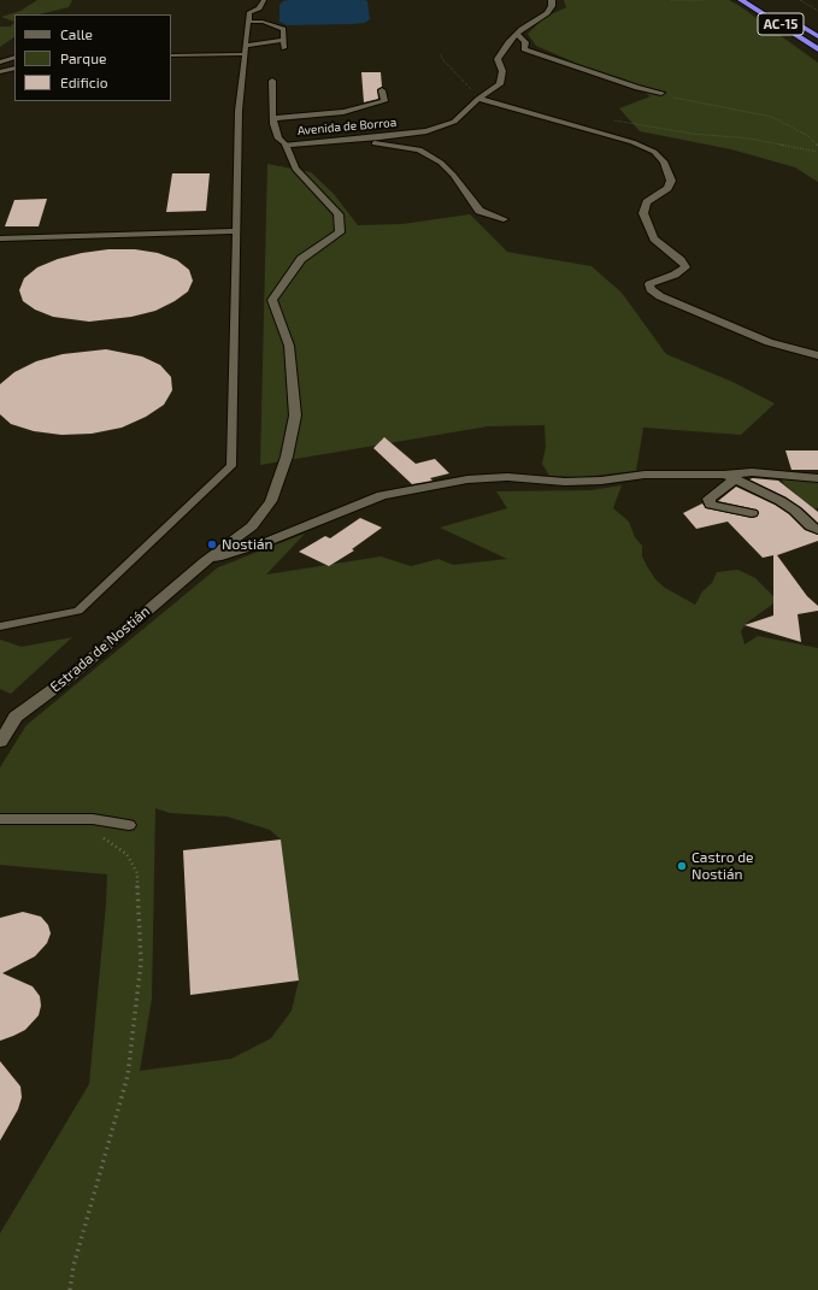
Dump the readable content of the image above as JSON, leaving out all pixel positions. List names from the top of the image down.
{
  "streets": {
    "highway": ["AC-15"],
    "street": ["Avenida de Borroa", "Estrada de Nostián"]
  },
  "crossings": [
    ["Avenida de Borroa", "Estrada de Nostián"]
  ],
  "places": ["Nostián", "Castro de Nostián"],
  "legend": ["Calle", "Parque", "Edificio"]
}
